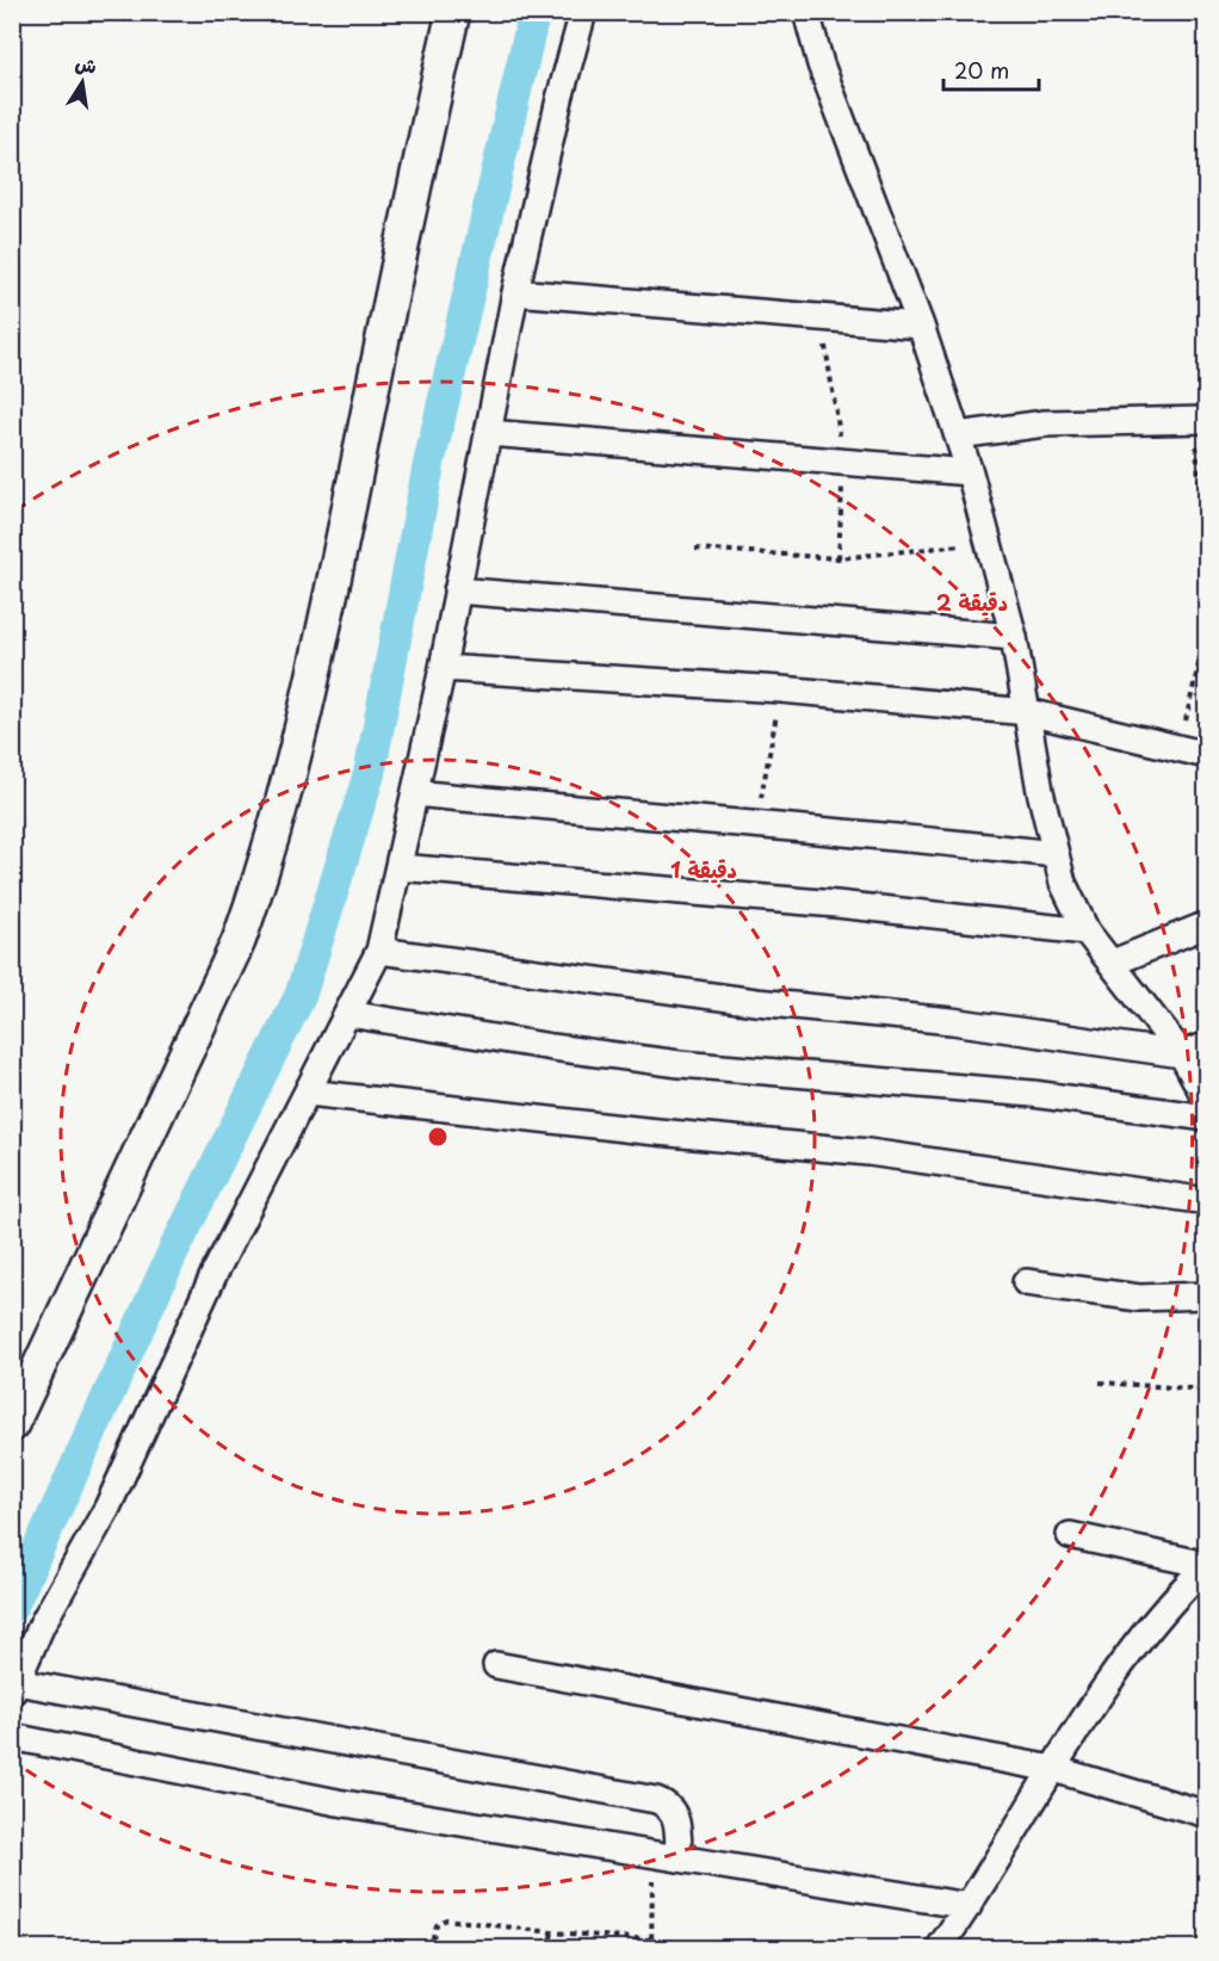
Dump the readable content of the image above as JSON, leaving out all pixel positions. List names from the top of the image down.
{
  "scale_bar": "20 m",
  "north": "top",
  "rings": ["2 دقيقة", "1 دقيقة"]
}
